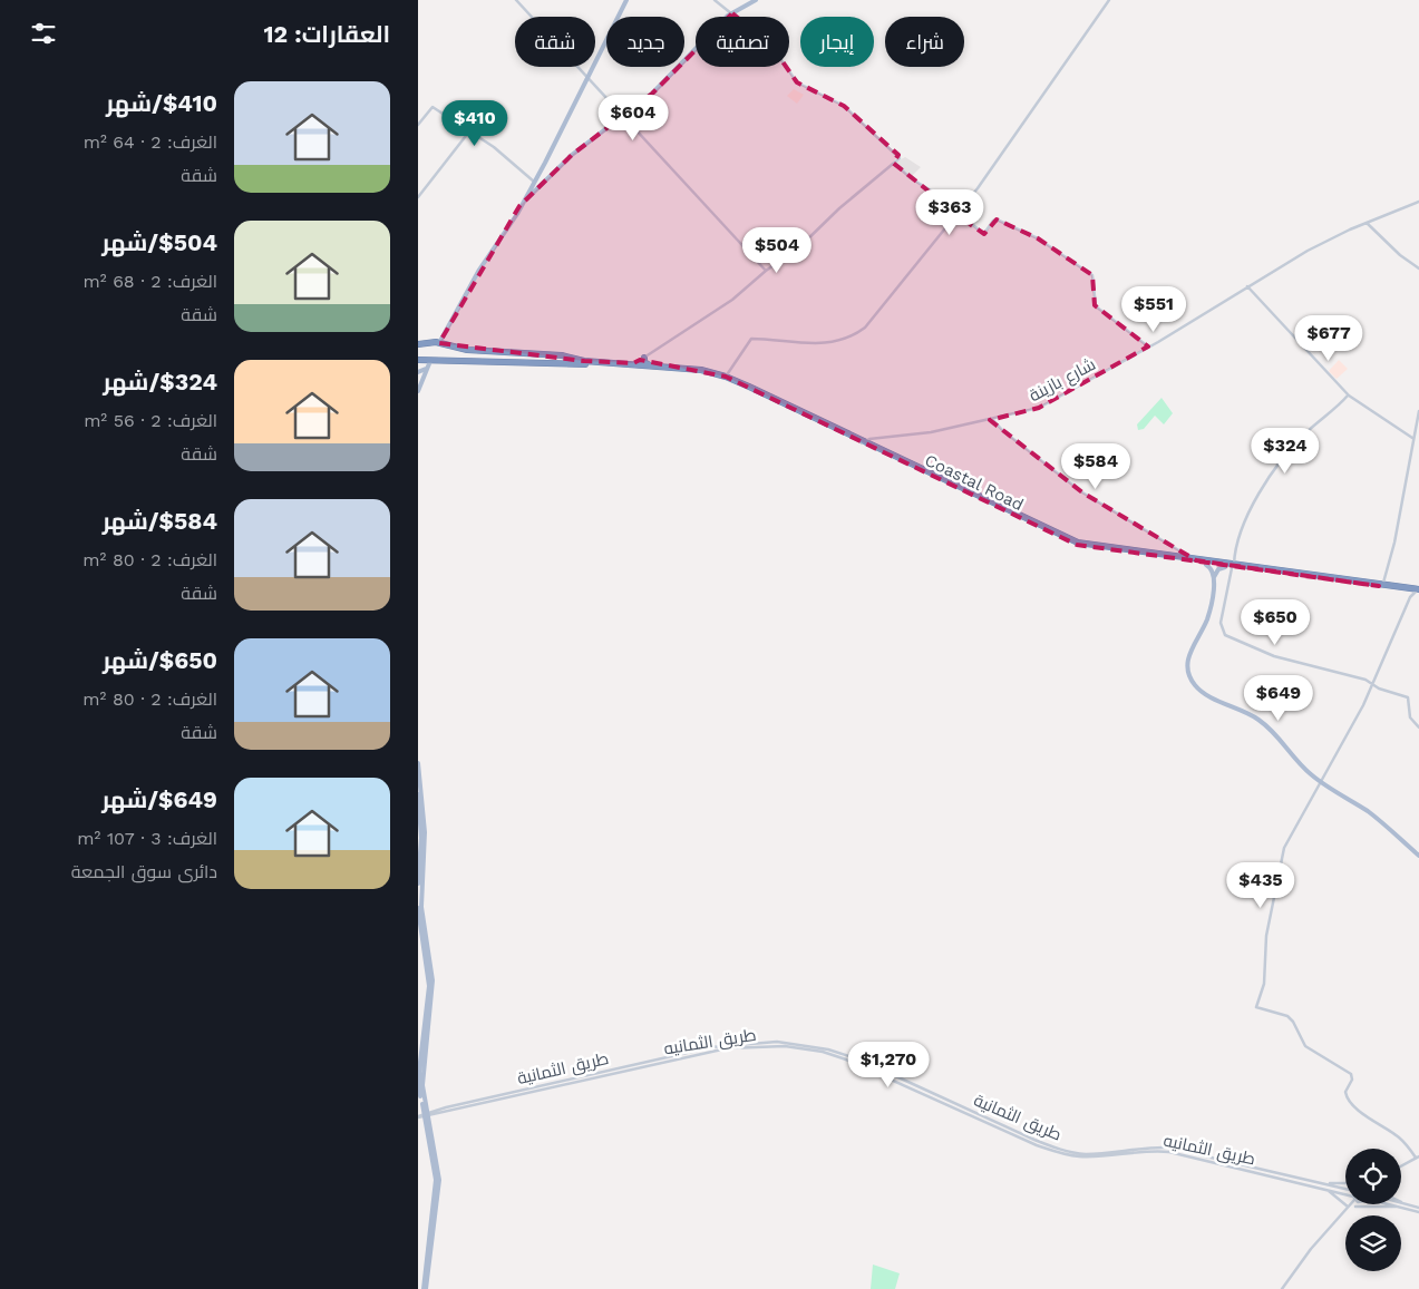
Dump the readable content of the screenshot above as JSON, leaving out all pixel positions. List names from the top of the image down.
{
  "streets": {
    "highway": ["Coastal Road"],
    "street": ["شارع بازينة", "طريق الثمانيه", "طريق الثمانية"]
  },
  "crossings": [
    ["شارع بازينة", "Coastal Road"],
    ["طريق الثمانيه", "طريق الثمانية"]
  ],
  "page": {
    "heading": "العقارات: 12",
    "chip": [
      "شراء",
      "إيجار",
      "تصفية",
      "جديد",
      "شقة"
    ],
    "list": [
      {
        "name": "$410/شهر",
        "note": "الغرف: 2 · 64 m² · شقة"
      },
      {
        "name": "$504/شهر",
        "note": "الغرف: 2 · 68 m² · شقة"
      },
      {
        "name": "$324/شهر",
        "note": "الغرف: 2 · 56 m² · شقة"
      },
      {
        "name": "$584/شهر",
        "note": "الغرف: 2 · 80 m² · شقة"
      },
      {
        "name": "$650/شهر",
        "note": "الغرف: 2 · 80 m² · شقة"
      },
      {
        "name": "$649/شهر",
        "note": "الغرف: 3 · 107 m² · دائرى سوق الجمعة"
      }
    ],
    "price": [
      "$604",
      "$410",
      "$363",
      "$504",
      "$551",
      "$677",
      "$324",
      "$584",
      "$650",
      "$649",
      "$435",
      "$1,270"
    ]
  }
}
